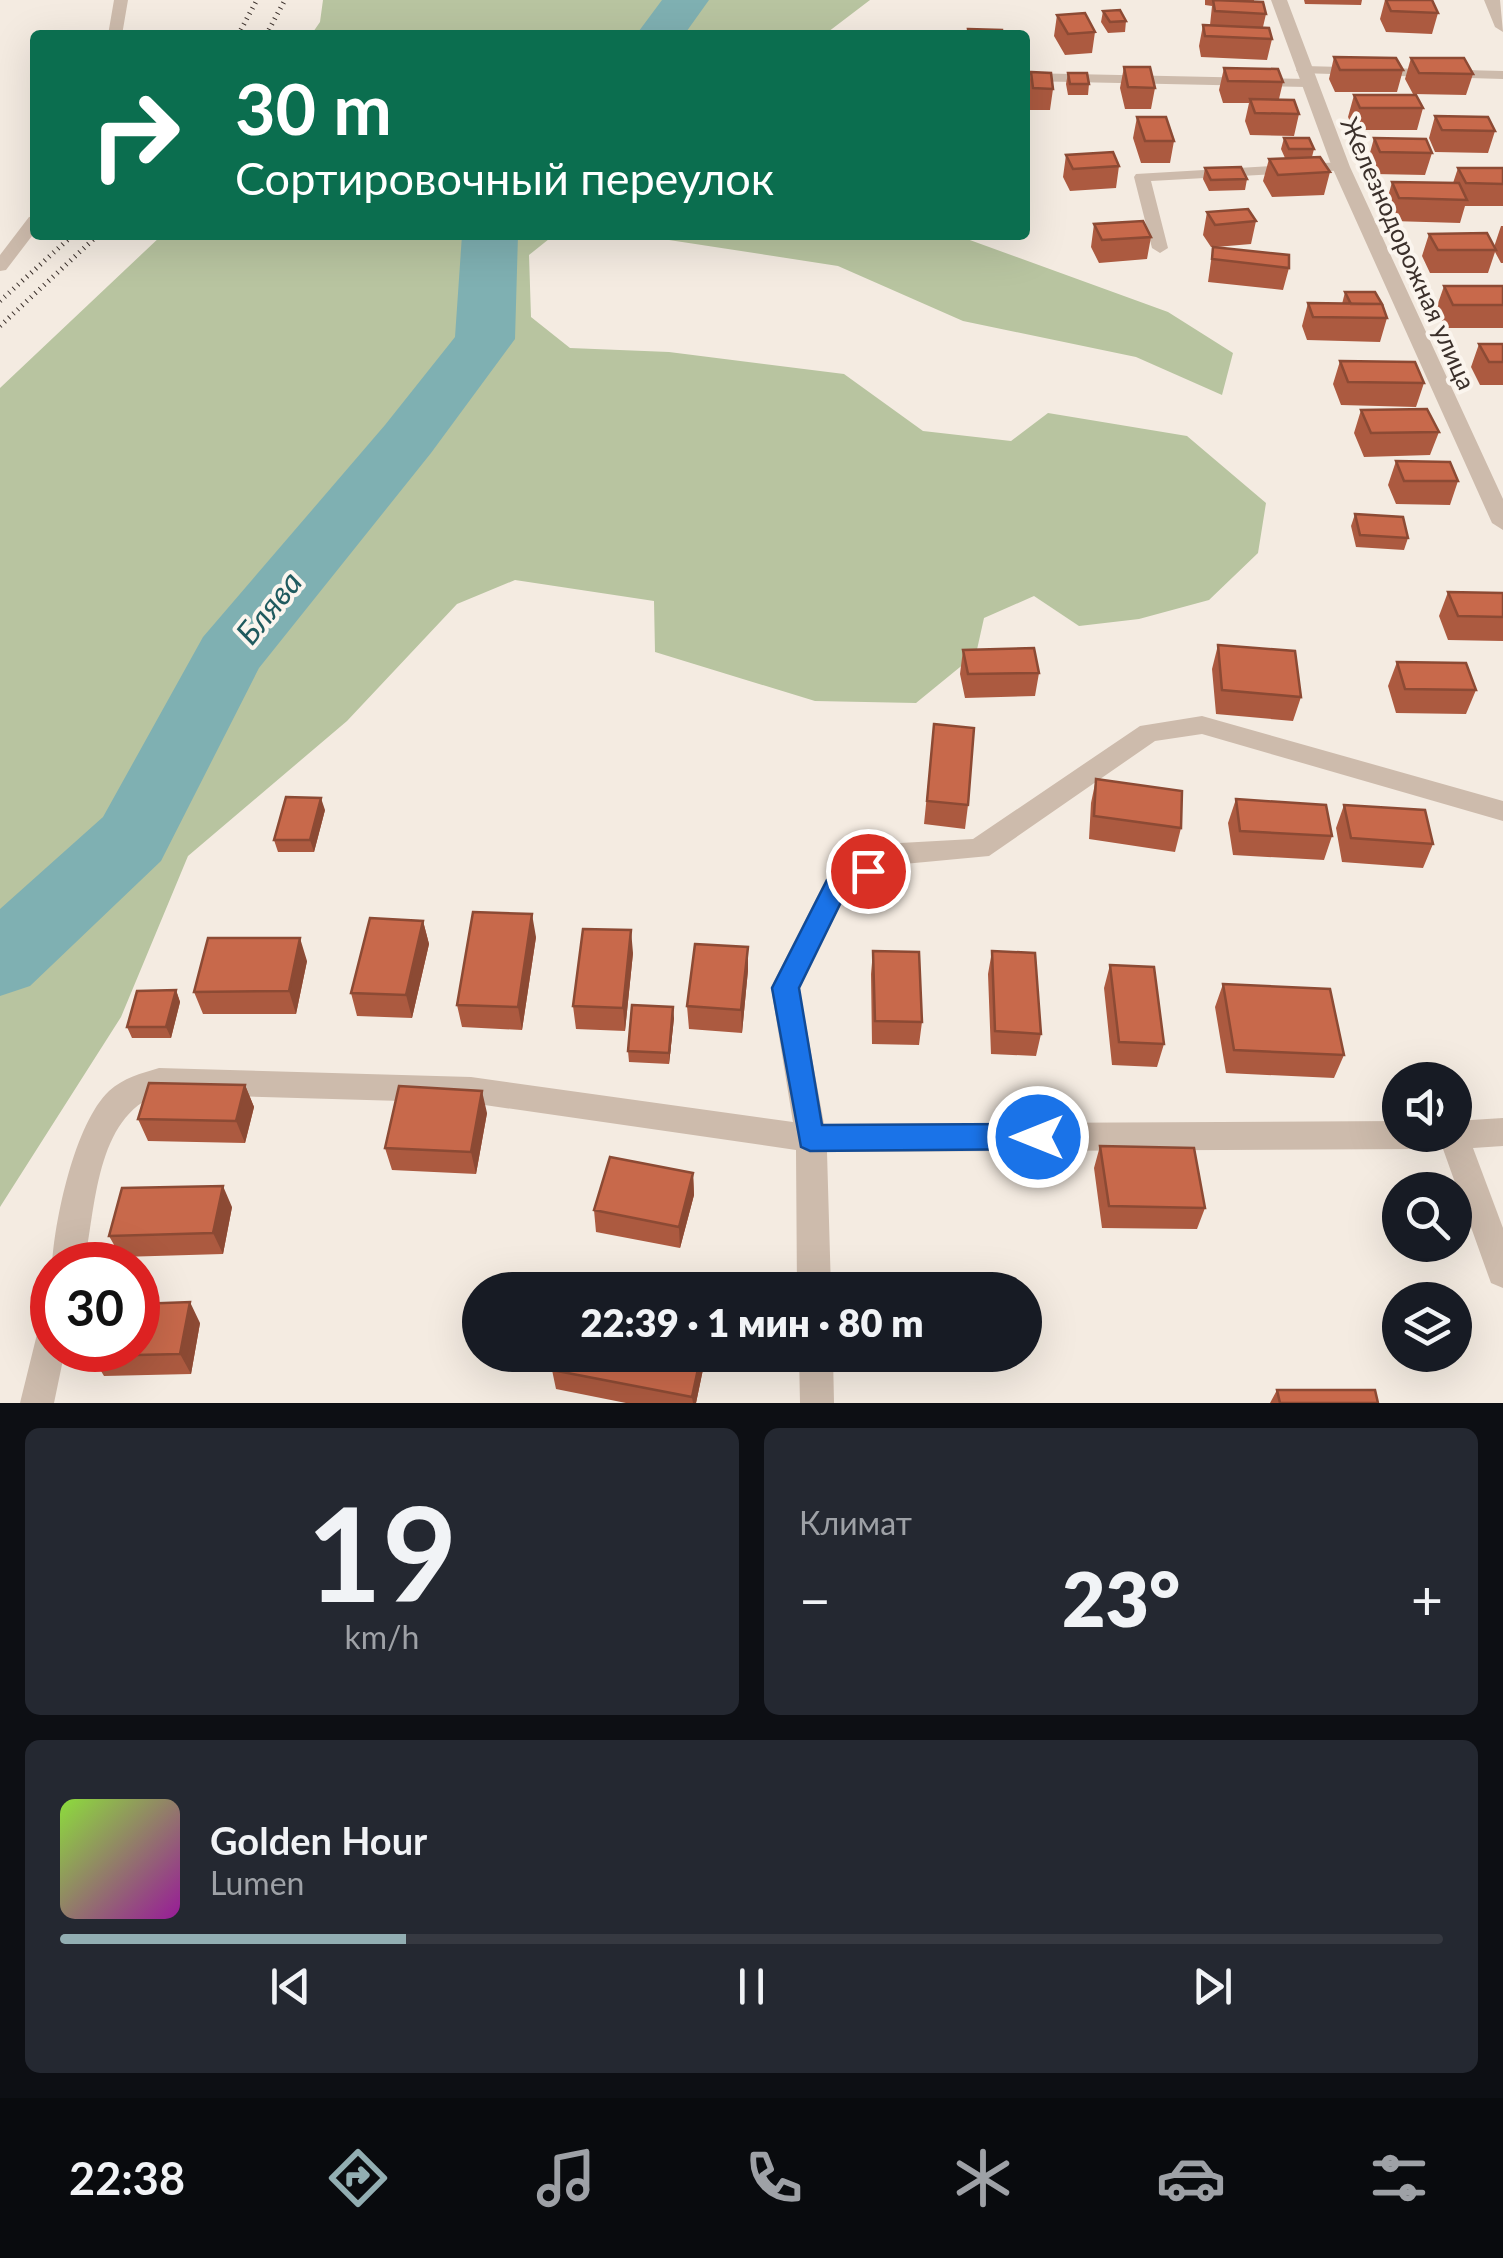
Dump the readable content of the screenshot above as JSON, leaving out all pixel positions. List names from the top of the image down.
{
  "streets": {
    "street": ["Железнодорожная улица"]
  },
  "water": ["Блява"],
  "page": {
    "turn": ["30 m", "Сортировочный переулок"],
    "limit": "30",
    "trip": "22:39 · 1 мин · 80 m",
    "tile": [
      ["19", "km/h"],
      "Климат"
    ],
    "heat": ["−", "23°", "+"],
    "song": ["Golden Hour", "Lumen"],
    "tabs": "22:38"
  }
}
